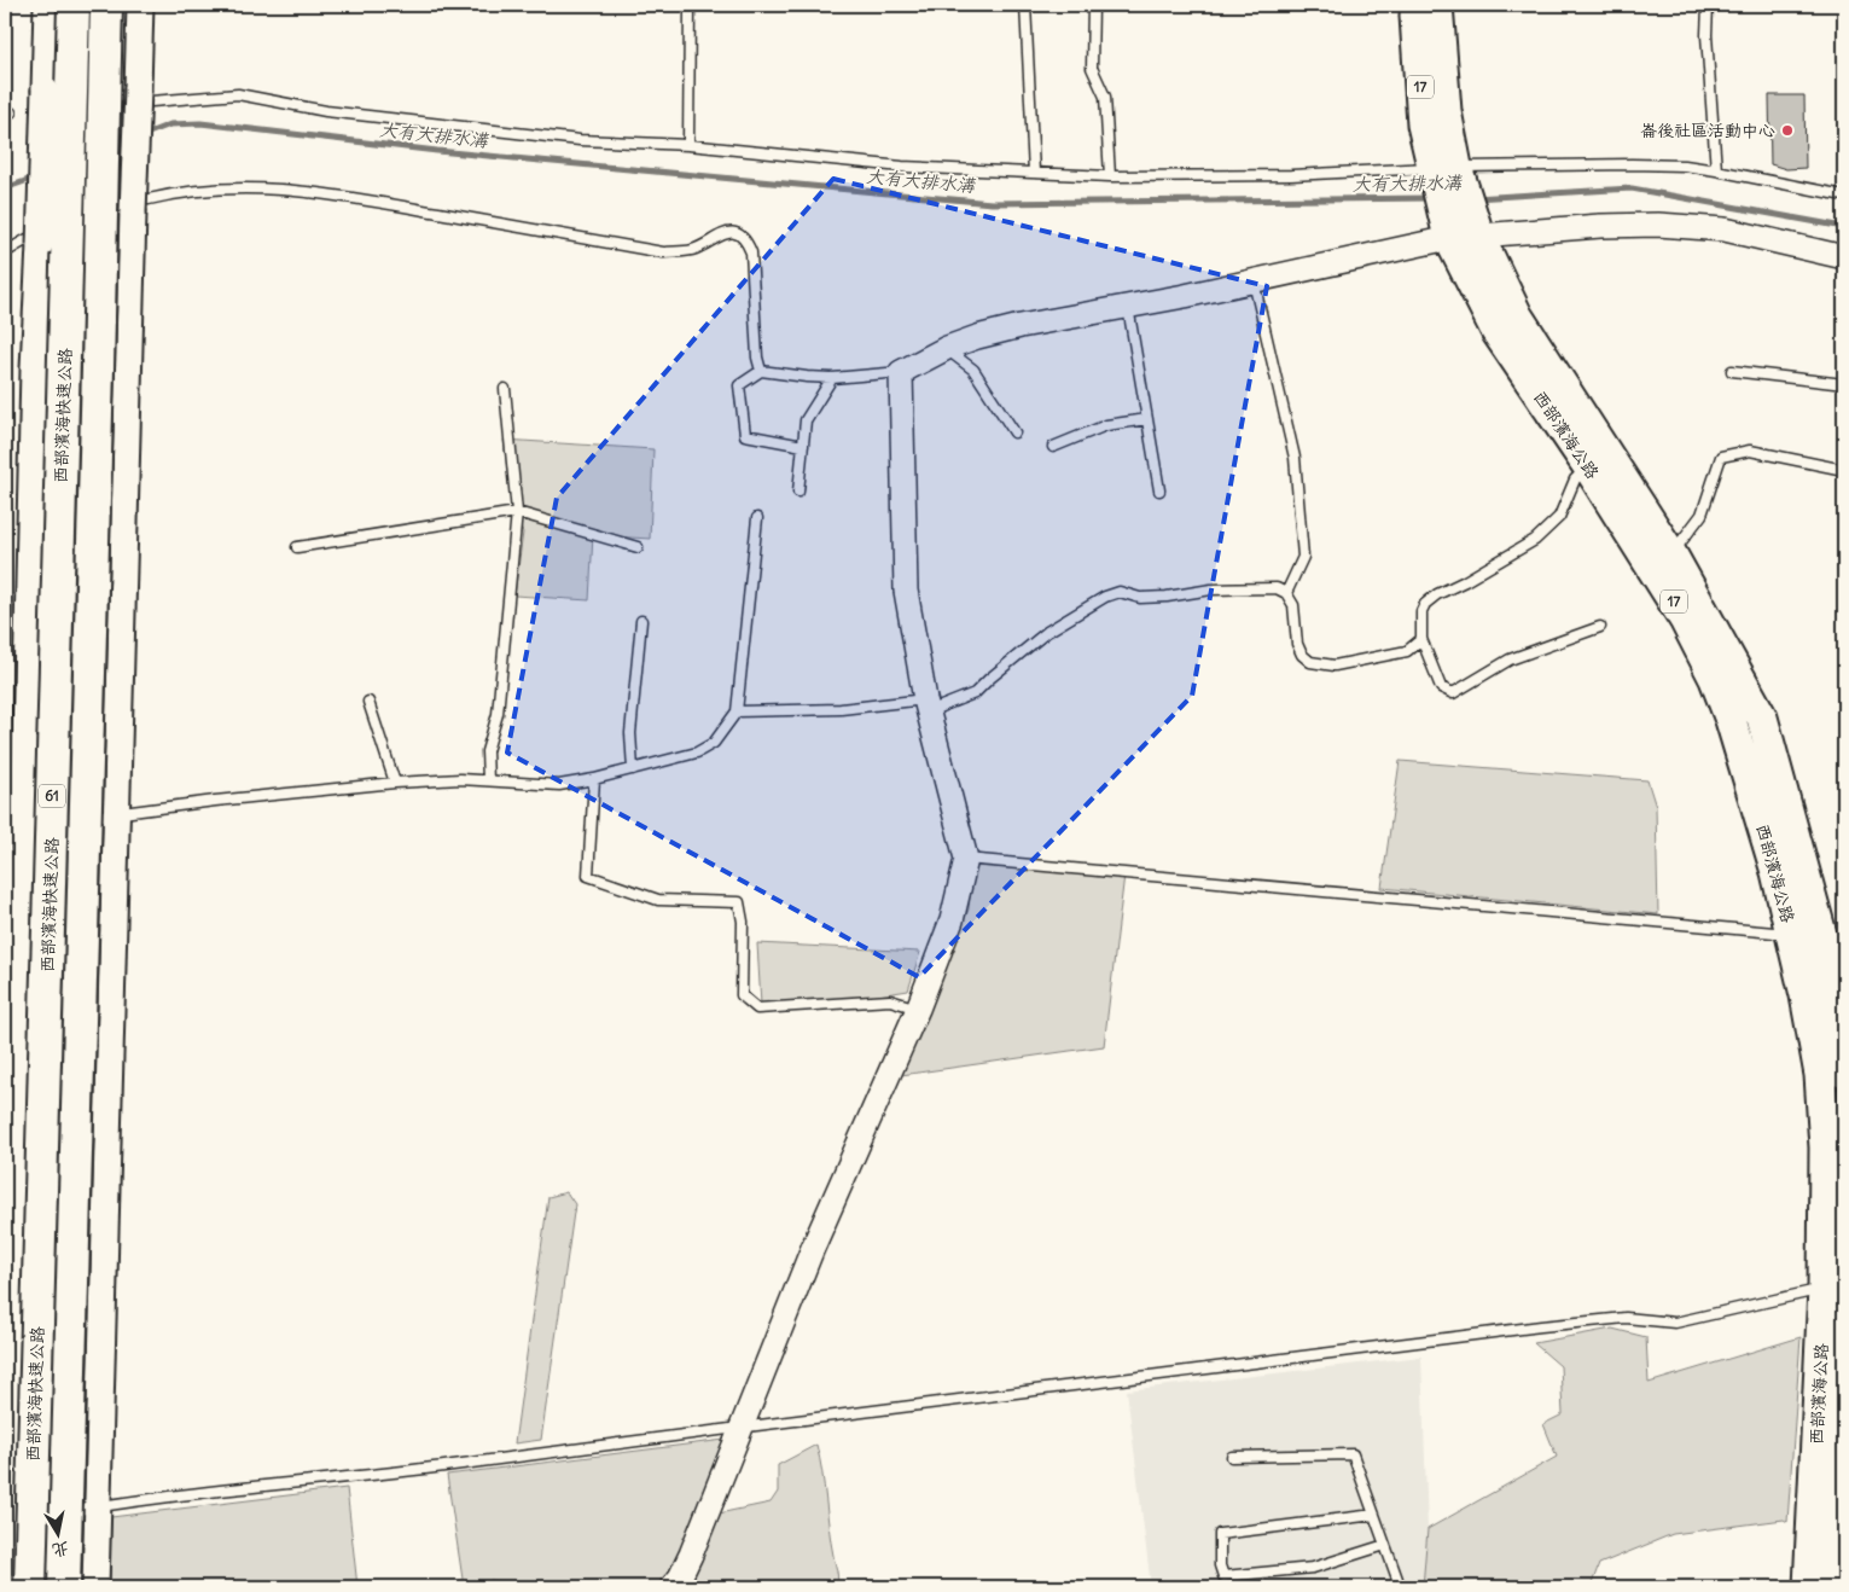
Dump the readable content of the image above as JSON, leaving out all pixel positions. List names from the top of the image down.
{
  "streets": {
    "highway": ["西部濱海快速公路", "61"],
    "main road": ["17", "西部濱海公路"]
  },
  "crossings": [
    ["17", "西部濱海公路"]
  ],
  "water": ["大有大排水溝"],
  "places": ["崙後社區活動中心"],
  "north": "bottom"
}
